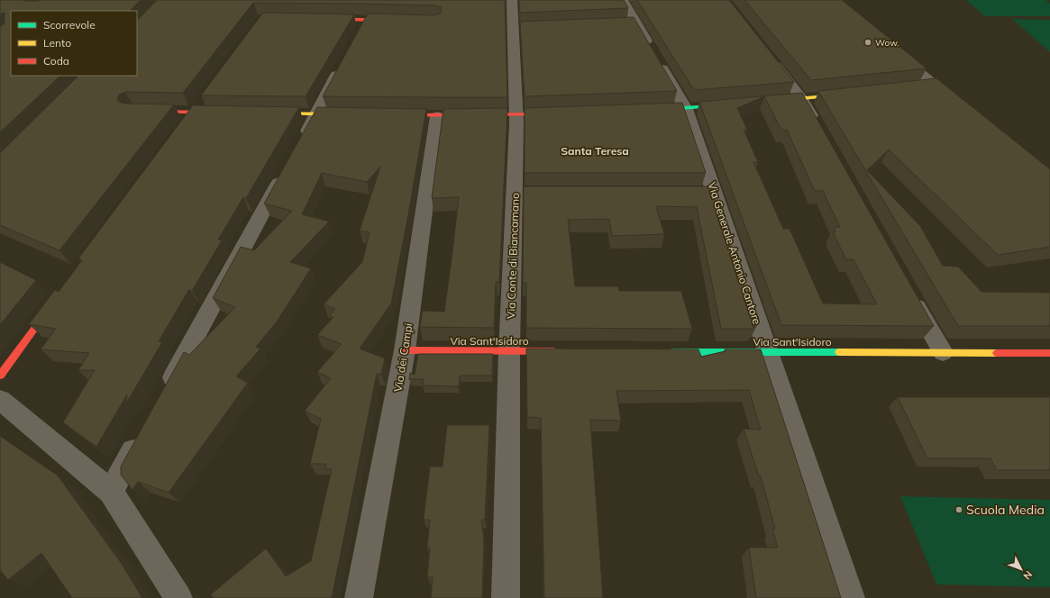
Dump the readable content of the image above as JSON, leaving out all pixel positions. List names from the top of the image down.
{
  "streets": {
    "street": [
      "Via Generale Antonio Cantore",
      "Via Conte di Biancamano",
      "Via Sant'Isidoro",
      "Via dei Campi"
    ]
  },
  "crossings": [
    ["Via Generale Antonio Cantore", "Via Sant'Isidoro"],
    ["Via Conte di Biancamano", "Via Sant'Isidoro"],
    ["Via Sant'Isidoro", "Via dei Campi"]
  ],
  "districts": ["Santa Teresa"],
  "places": ["Wow.", "Scuola Media"],
  "legend": ["Scorrevole", "Lento", "Coda"],
  "north": "bottom right"
}
